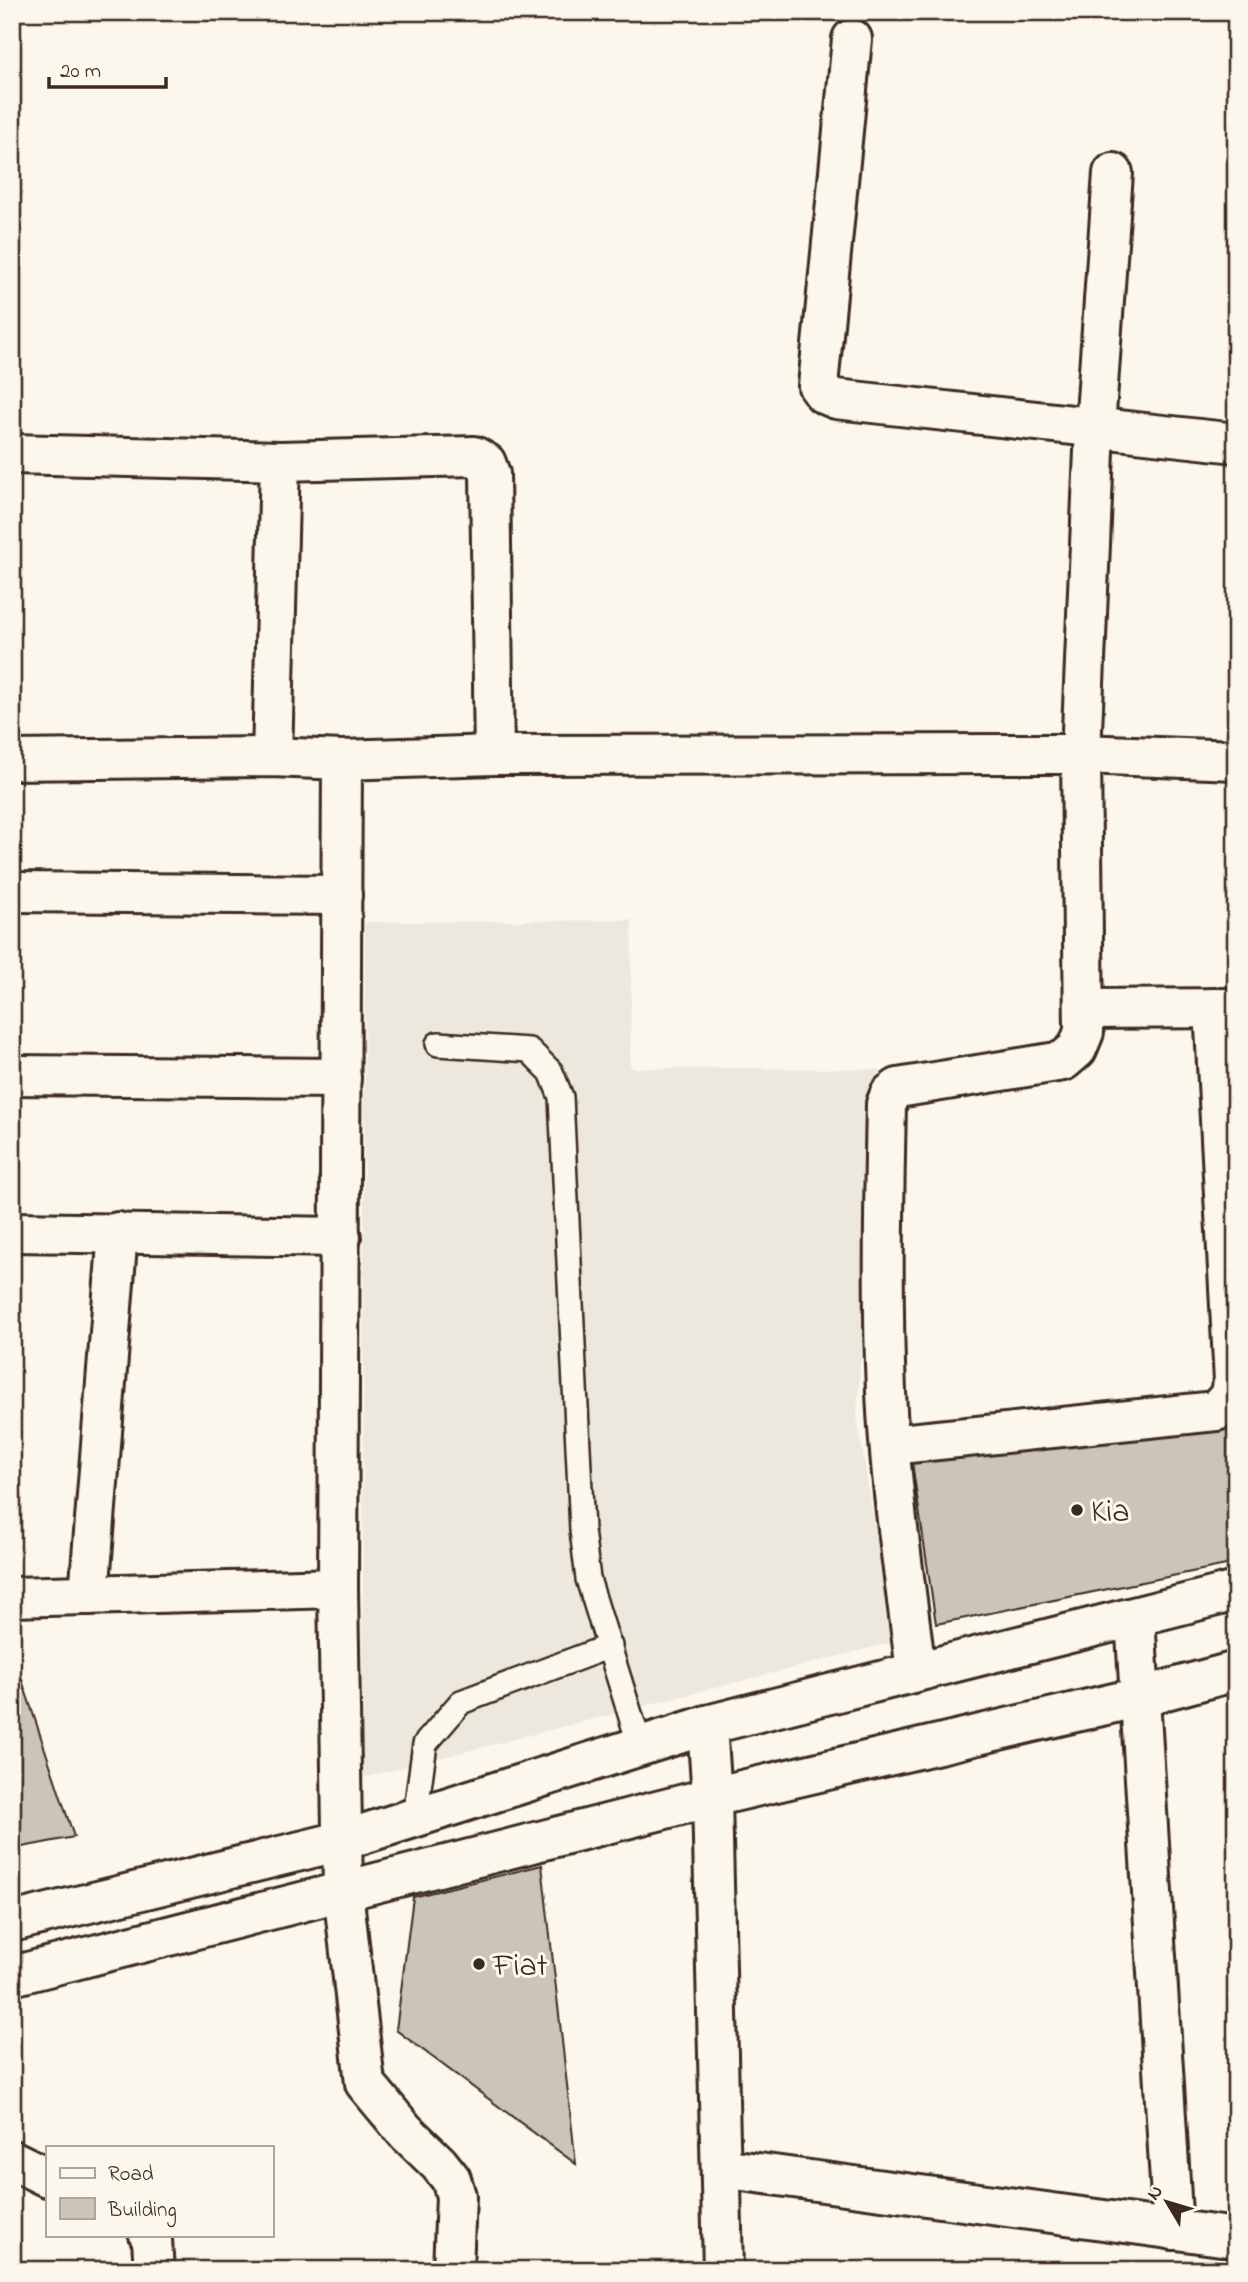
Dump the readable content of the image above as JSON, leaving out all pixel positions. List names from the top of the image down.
{
  "places": ["Kia", "Fiat"],
  "legend": ["Road", "Building"],
  "scale_bar": "20 m",
  "north": "top left"
}
